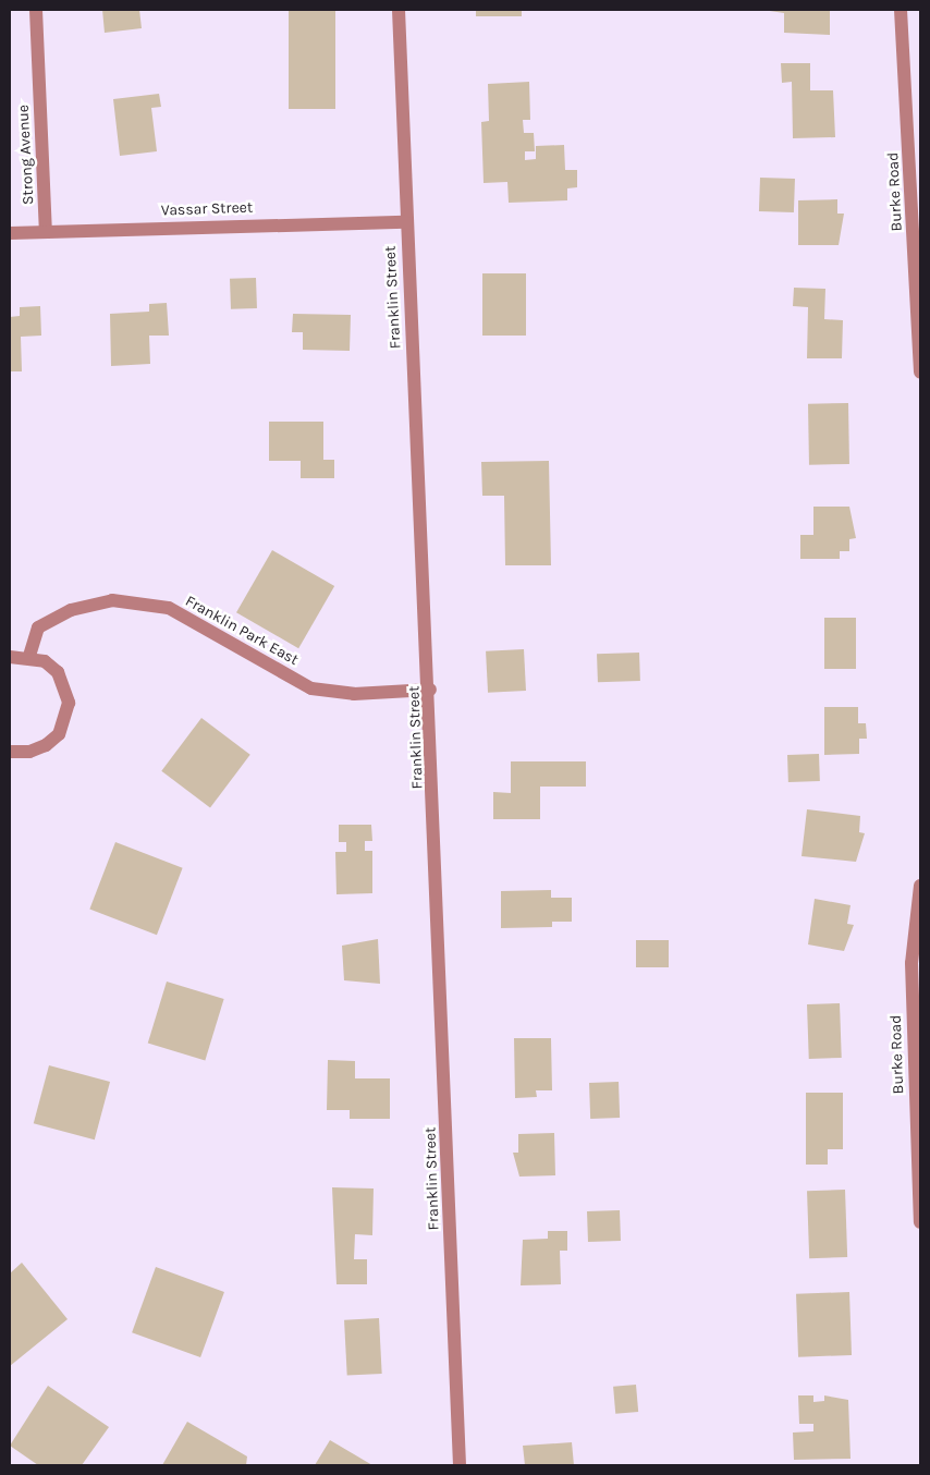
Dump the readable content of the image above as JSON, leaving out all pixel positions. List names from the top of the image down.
{
  "streets": {
    "street": [
      "Strong Avenue",
      "Burke Road",
      "Vassar Street",
      "Franklin Street",
      "Franklin Park East"
    ]
  },
  "crossings": [
    ["Strong Avenue", "Vassar Street"],
    ["Vassar Street", "Franklin Street"],
    ["Franklin Street", "Franklin Park East"]
  ]
}
